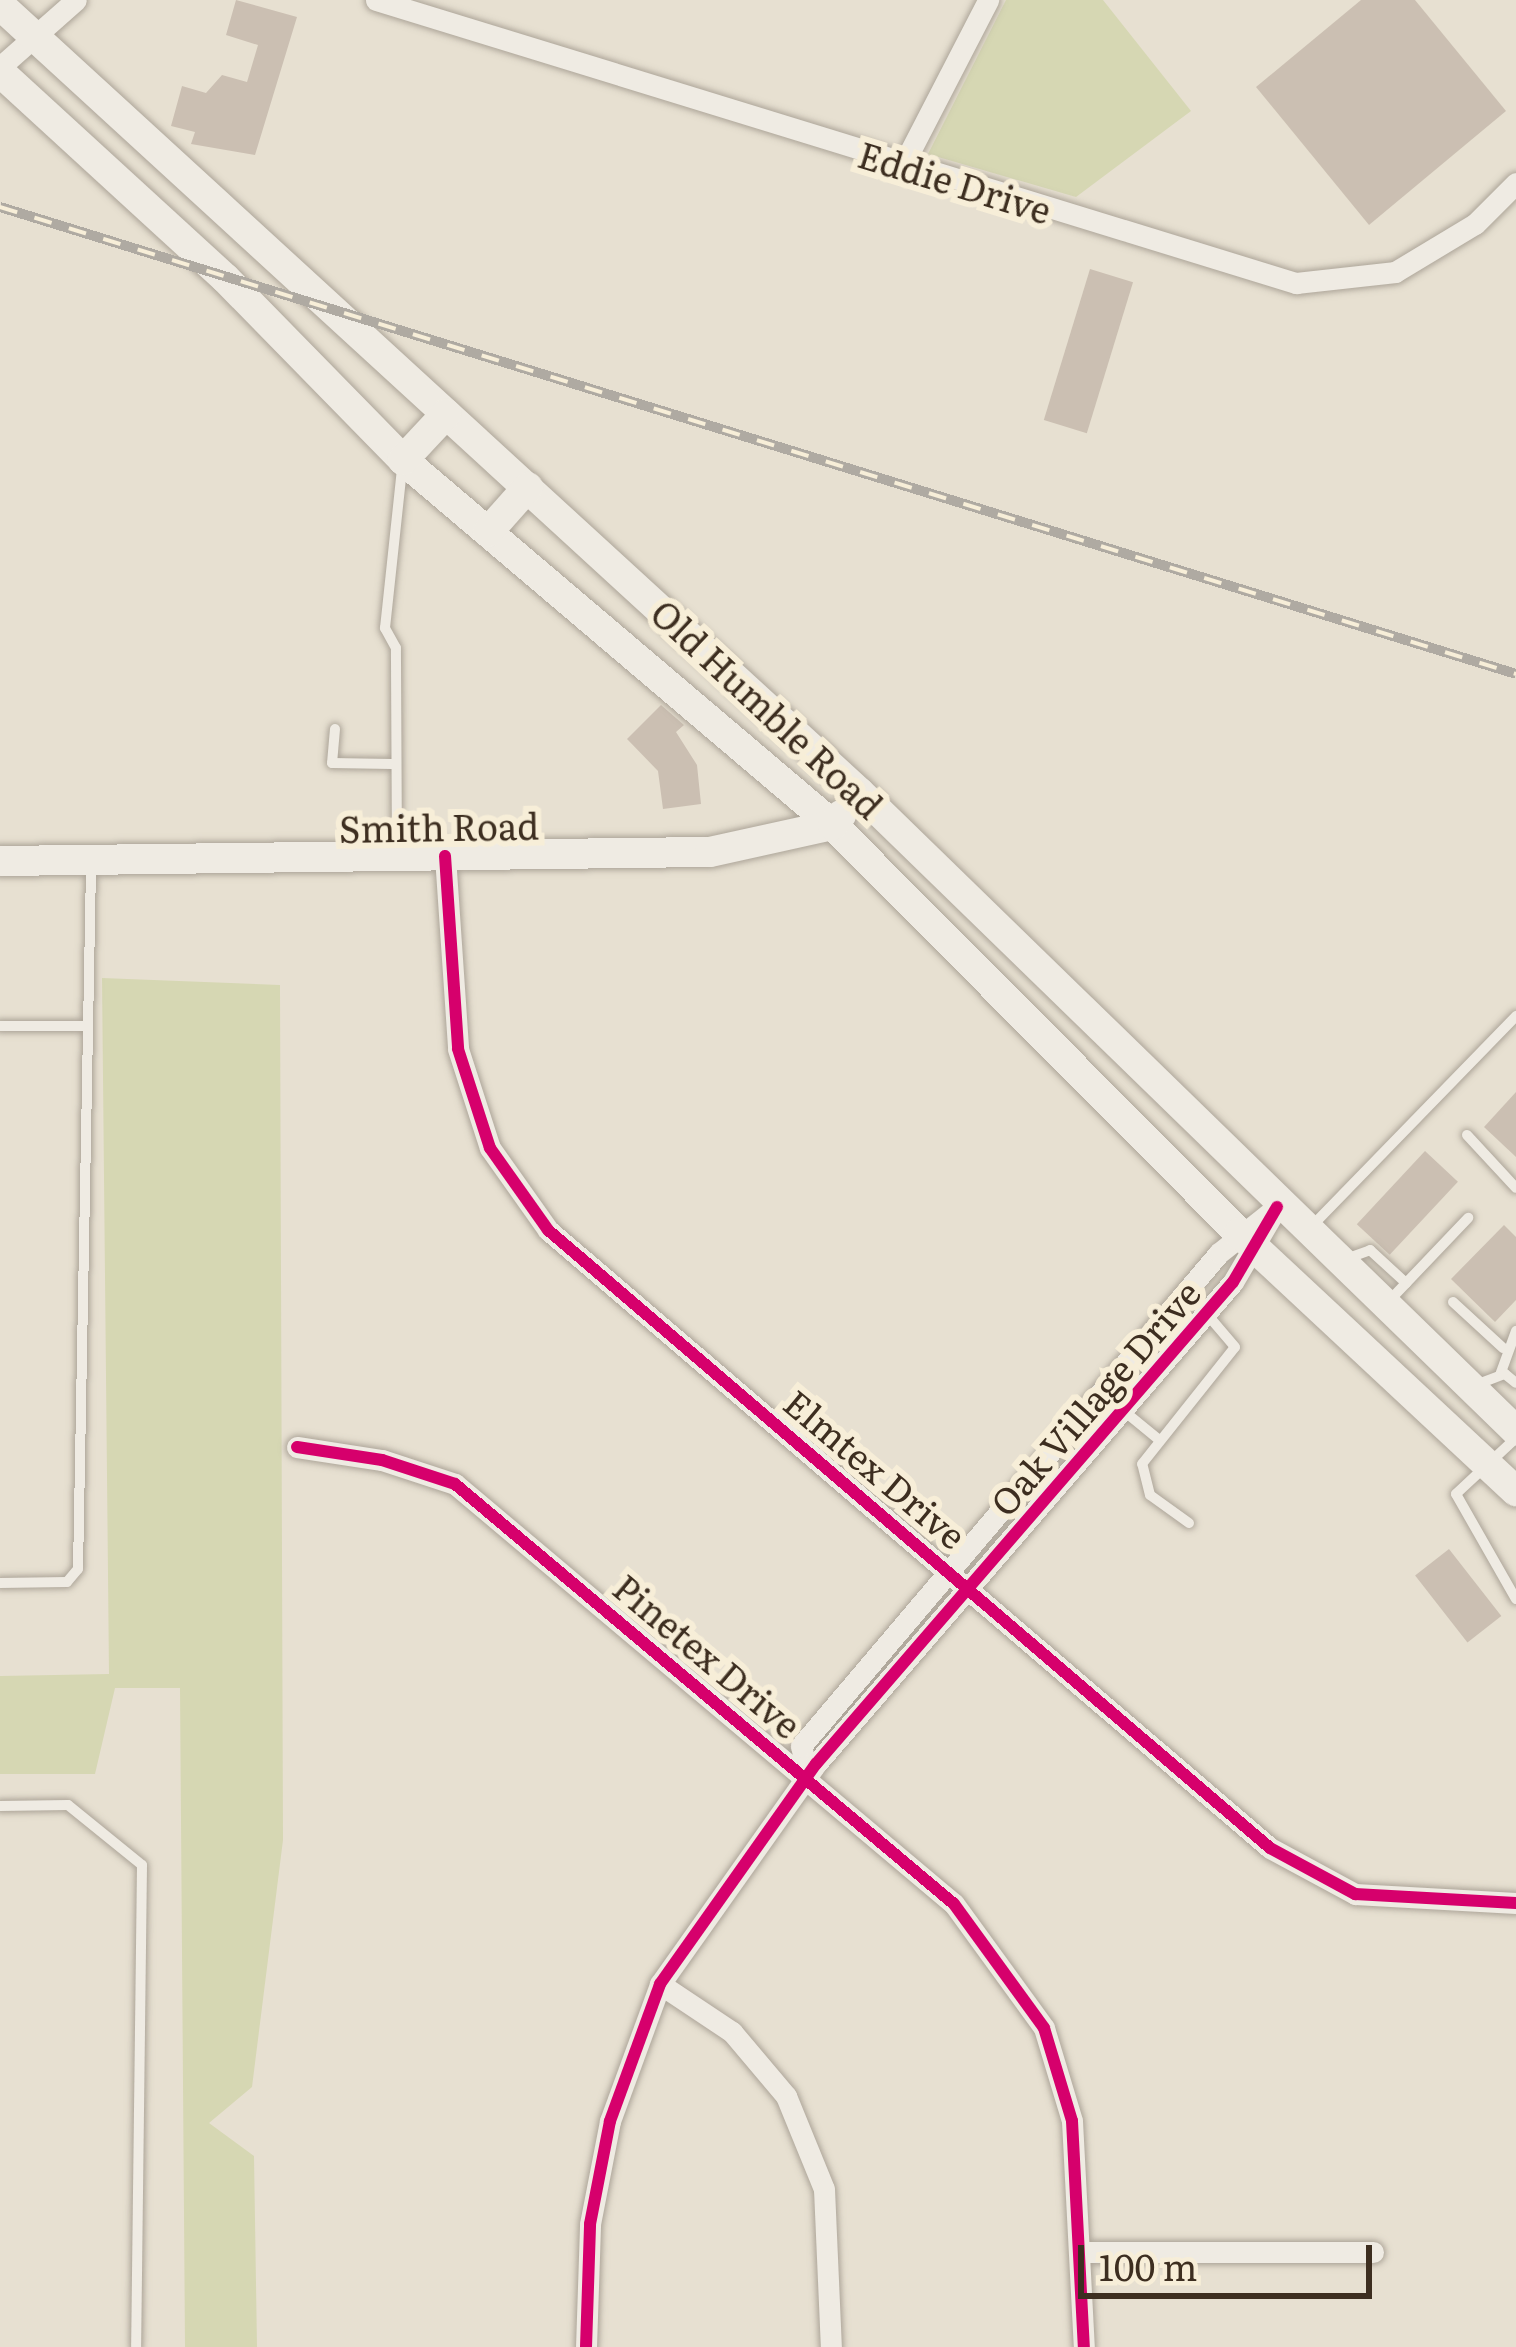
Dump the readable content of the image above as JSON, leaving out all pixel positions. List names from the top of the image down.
{
  "streets": {
    "main road": ["Old Humble Road", "Smith Road"],
    "street": [
      "Eddie Drive",
      "Oak Village Drive",
      "Elmtex Drive",
      "Pinetex Drive"
    ]
  },
  "crossings": [
    ["Old Humble Road", "Smith Road"],
    ["Old Humble Road", "Oak Village Drive"],
    ["Smith Road", "Elmtex Drive"],
    ["Oak Village Drive", "Elmtex Drive"],
    ["Oak Village Drive", "Pinetex Drive"]
  ],
  "scale_bar": "100 m"
}
